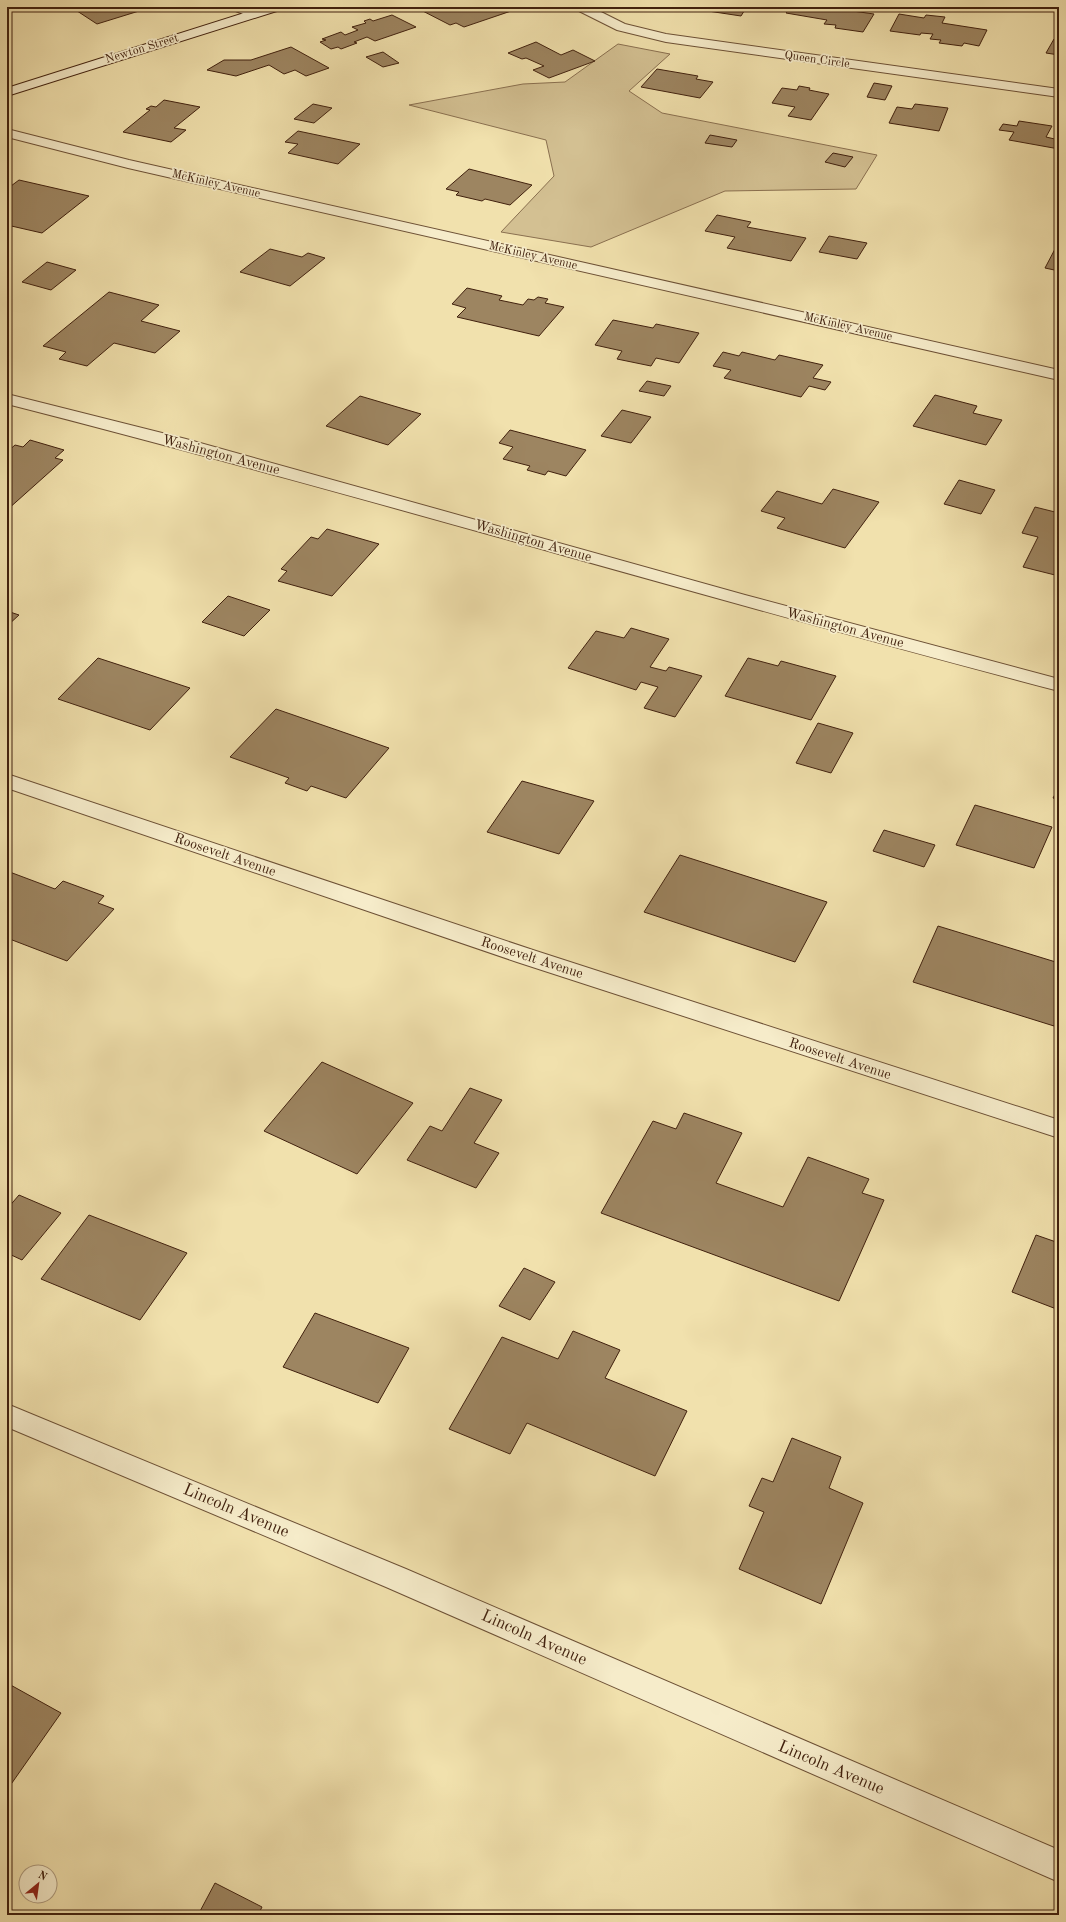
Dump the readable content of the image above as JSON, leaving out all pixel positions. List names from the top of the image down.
{
  "streets": {
    "street": [
      "Newton Street",
      "Queen Circle",
      "McKinley Avenue",
      "Washington Avenue",
      "Roosevelt Avenue",
      "Lincoln Avenue"
    ]
  },
  "north": "top right"
}
